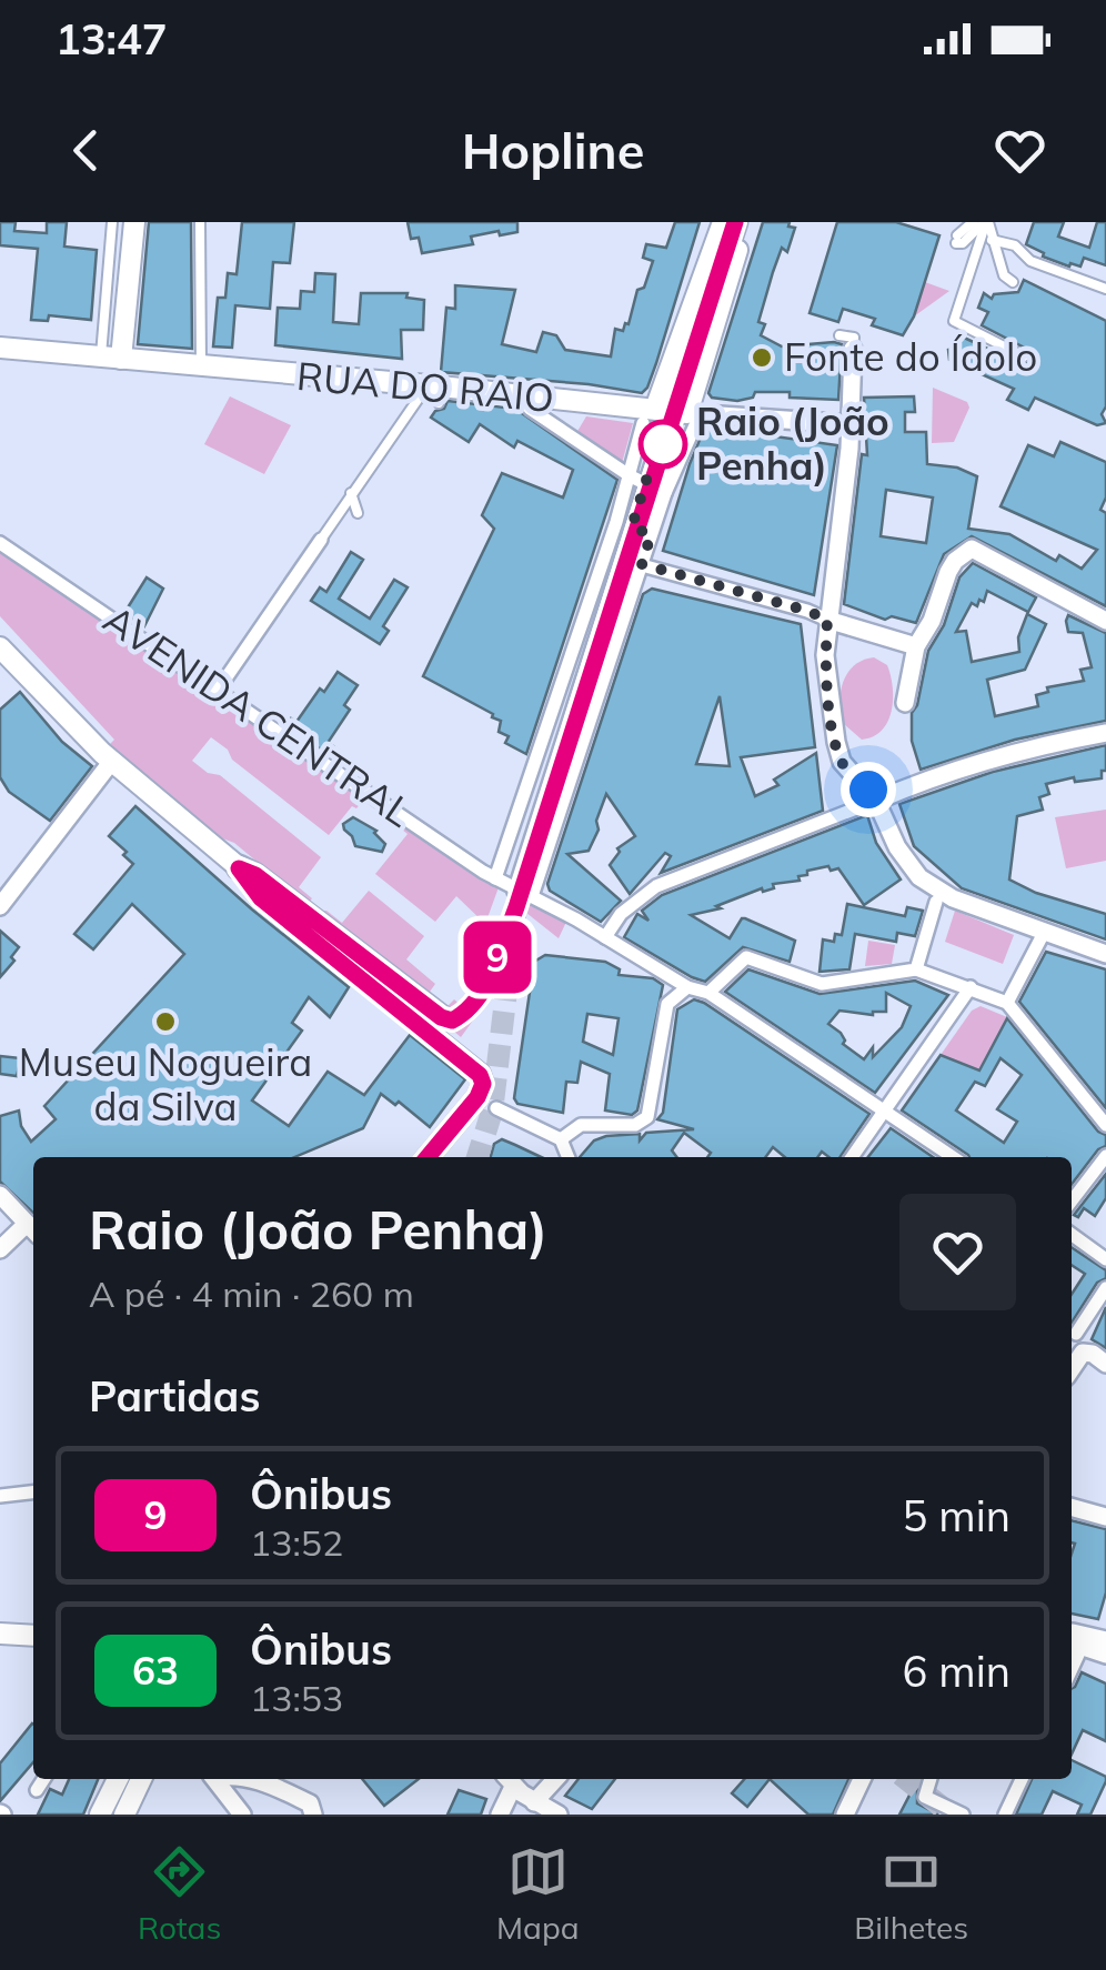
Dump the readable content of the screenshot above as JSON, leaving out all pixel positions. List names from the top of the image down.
{
  "streets": {
    "street": ["RUA DO RAIO", "AVENIDA CENTRAL"]
  },
  "places": ["Fonte do Ídolo", "Raio (João Penha)", "Museu Nogueira da Silva"],
  "lines": ["bus line 9"],
  "page": {
    "status": "13:47",
    "header": "Hopline",
    "on_map": "9",
    "heading": [
      ["Raio (João Penha)", "A pé · 4 min · 260 m"],
      "Partidas"
    ],
    "list": [
      {
        "mark": "9",
        "name": "Ônibus",
        "note": "13:52",
        "value": "5 min"
      },
      {
        "mark": "63",
        "name": "Ônibus",
        "note": "13:53",
        "value": "6 min"
      }
    ],
    "tabs": ["Rotas", "Mapa", "Bilhetes"]
  }
}
